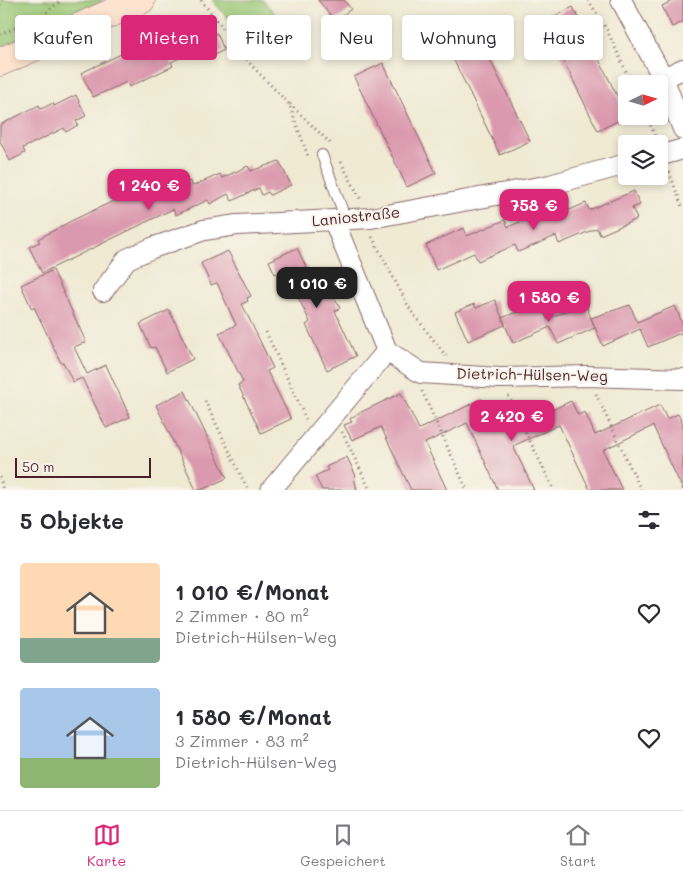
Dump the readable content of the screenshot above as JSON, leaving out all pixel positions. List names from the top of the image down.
{
  "streets": {
    "street": ["Laniostraße", "Dietrich-Hülsen-Weg"]
  },
  "scale_bar": "50 m",
  "north": "right",
  "page": {
    "chip": [
      "Kaufen",
      "Mieten",
      "Filter",
      "Neu",
      "Wohnung",
      "Haus"
    ],
    "price": [
      "1 240 €",
      "758 €",
      "1 010 €",
      "1 580 €",
      "2 420 €"
    ],
    "scale": "50 m",
    "heading": "5 Objekte",
    "list": [
      {
        "name": "1 010 €/Monat",
        "note": "2 Zimmer · 80 m² · Dietrich-Hülsen-Weg"
      },
      {
        "name": "1 580 €/Monat",
        "note": "3 Zimmer · 83 m² · Dietrich-Hülsen-Weg"
      }
    ],
    "tabs": ["Karte", "Gespeichert", "Start"]
  }
}
